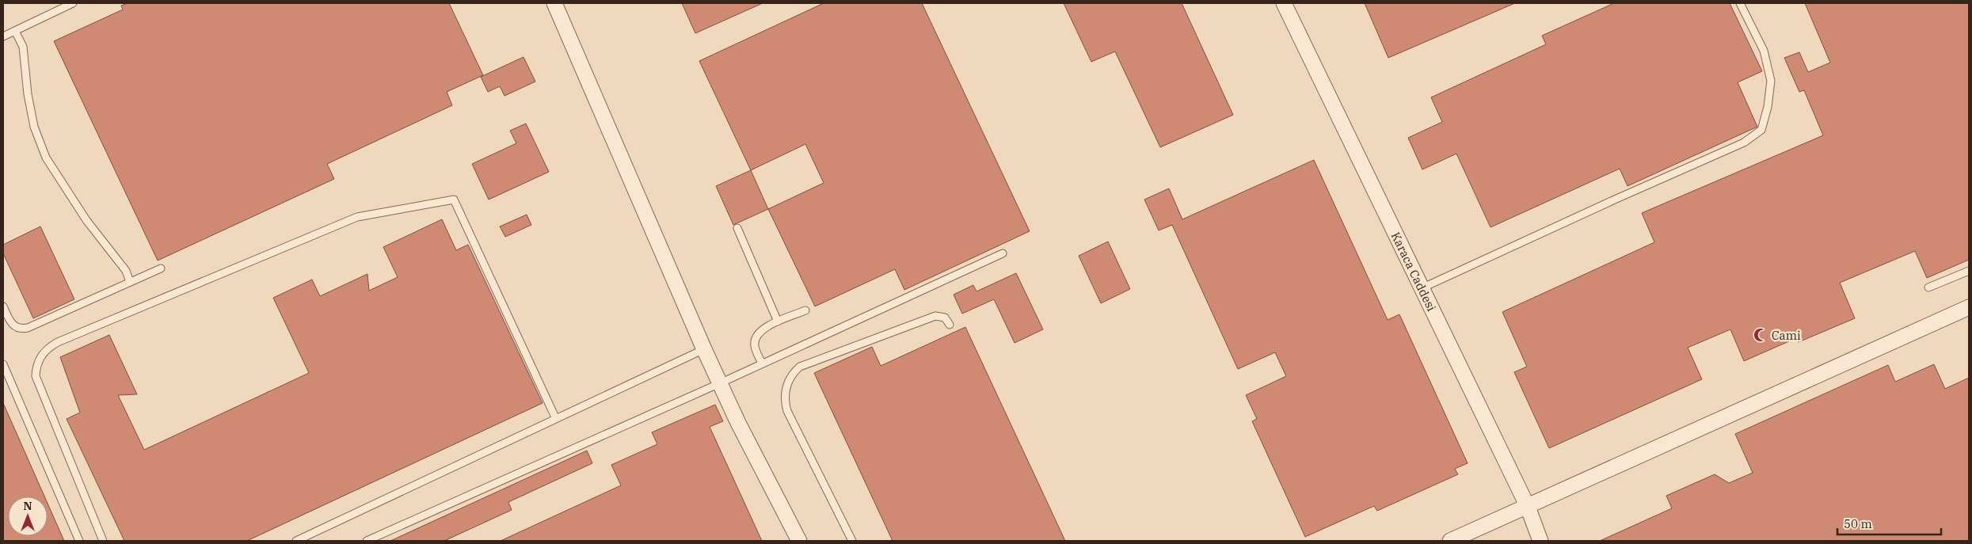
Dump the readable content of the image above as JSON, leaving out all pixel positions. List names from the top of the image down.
{
  "streets": {
    "street": ["Karaca Caddesi"]
  },
  "places": {
    "mosque": ["Cami"]
  },
  "scale_bar": "50 m",
  "north": "top"
}
